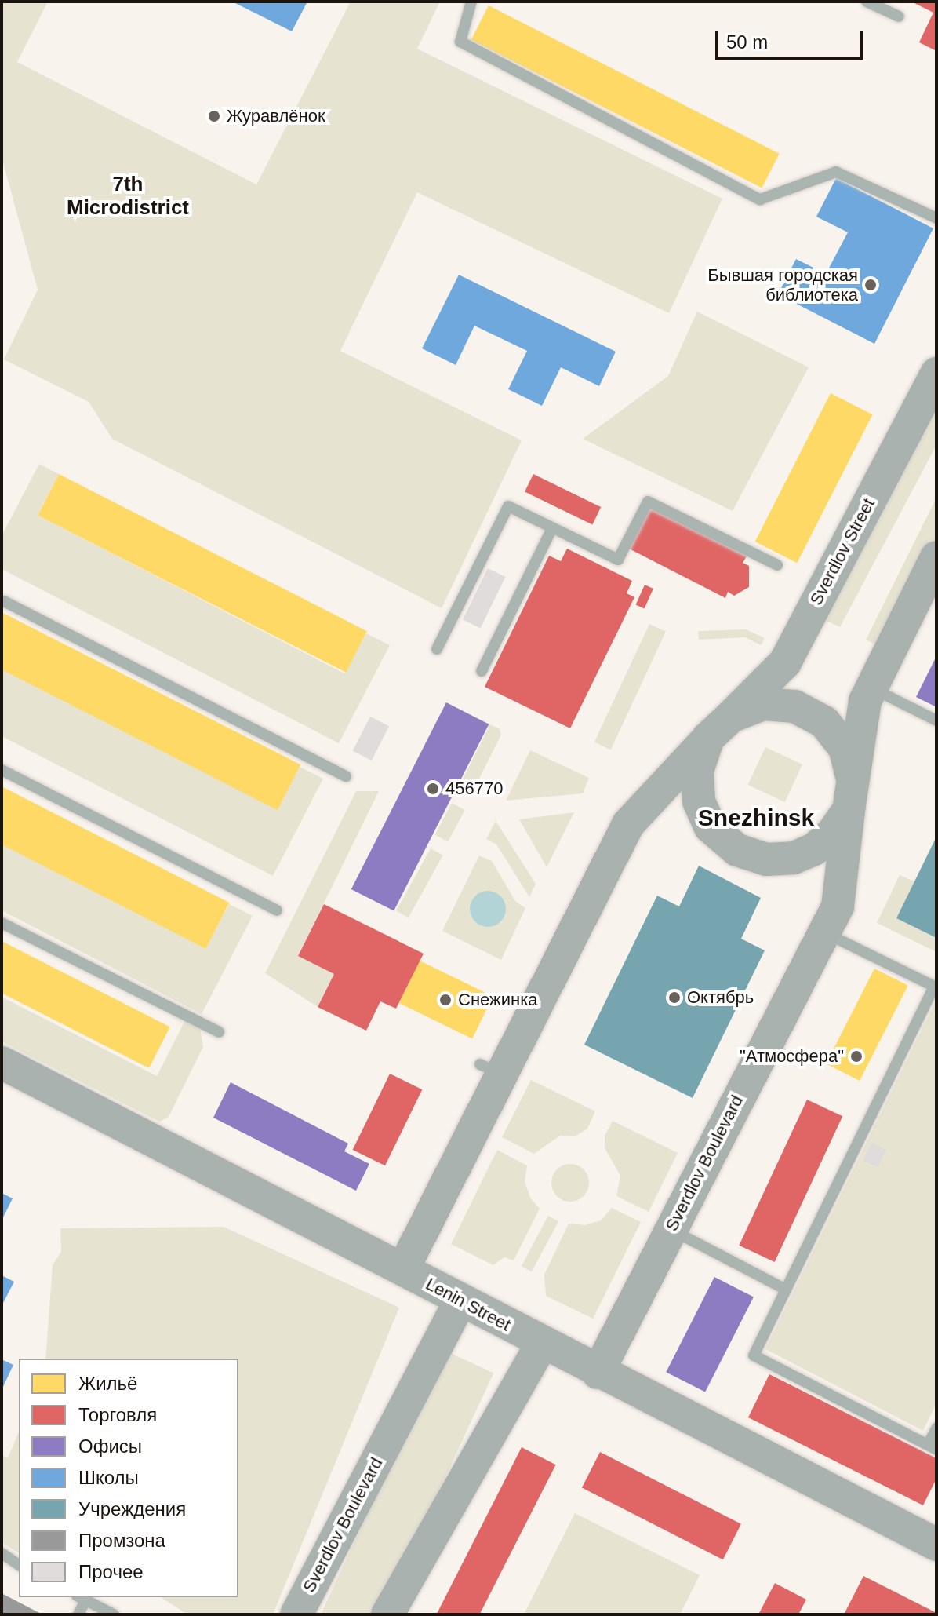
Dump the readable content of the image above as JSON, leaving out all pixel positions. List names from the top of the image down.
{
  "streets": {
    "street": ["Sverdlov Street", "Sverdlov Boulevard", "Lenin Street"]
  },
  "crossings": [
    ["Sverdlov Street", "Sverdlov Boulevard"],
    ["Sverdlov Boulevard", "Lenin Street"]
  ],
  "districts": ["7th Microdistrict", "Snezhinsk"],
  "places": [
    "Журавлёнок",
    "Бывшая городская библиотека",
    "456770",
    "Октябрь",
    "Снежинка",
    "\"Атмосфера\""
  ],
  "legend": [
    "Жильё",
    "Торговля",
    "Офисы",
    "Школы",
    "Учреждения",
    "Промзона",
    "Прочее"
  ],
  "scale_bar": "50 m"
}
